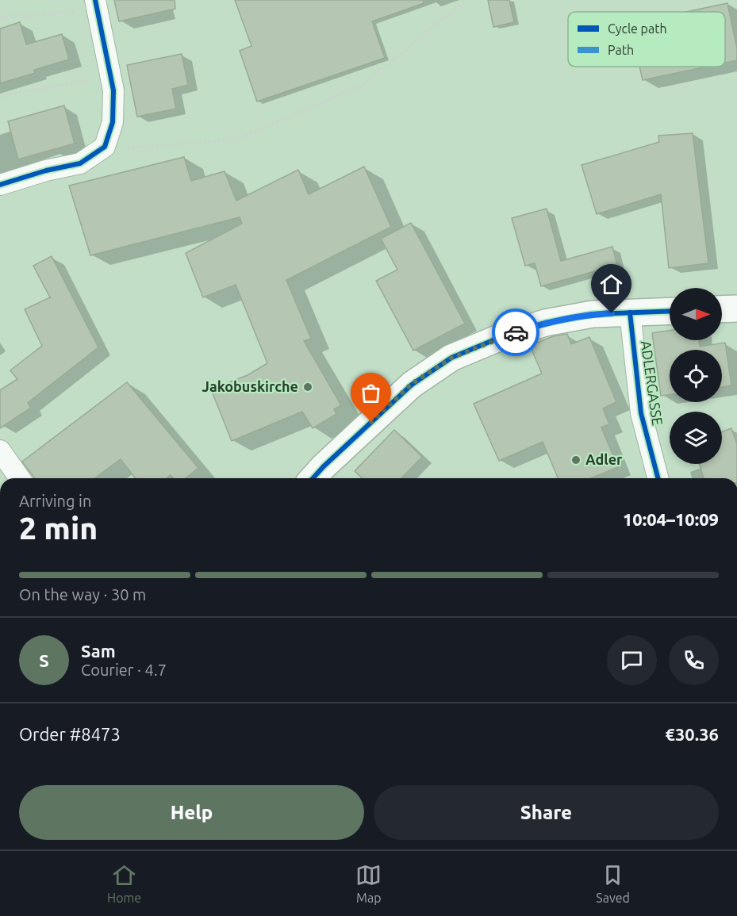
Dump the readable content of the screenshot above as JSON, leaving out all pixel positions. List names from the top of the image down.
{
  "streets": {
    "street": ["ADLERGASSE"]
  },
  "places": ["Jakobuskirche", "Adler"],
  "legend": ["Cycle path", "Path"],
  "north": "right",
  "page": {
    "heading": ["2 min", "Arriving in", "10:04–10:09"],
    "panel": [
      "Sam",
      "Courier · 4.7",
      "Order #8473",
      "€30.36"
    ],
    "bar": "On the way · 30 m",
    "round": "S",
    "buttons": ["Help", "Share"],
    "tabs": ["Home", "Map", "Saved"]
  }
}
